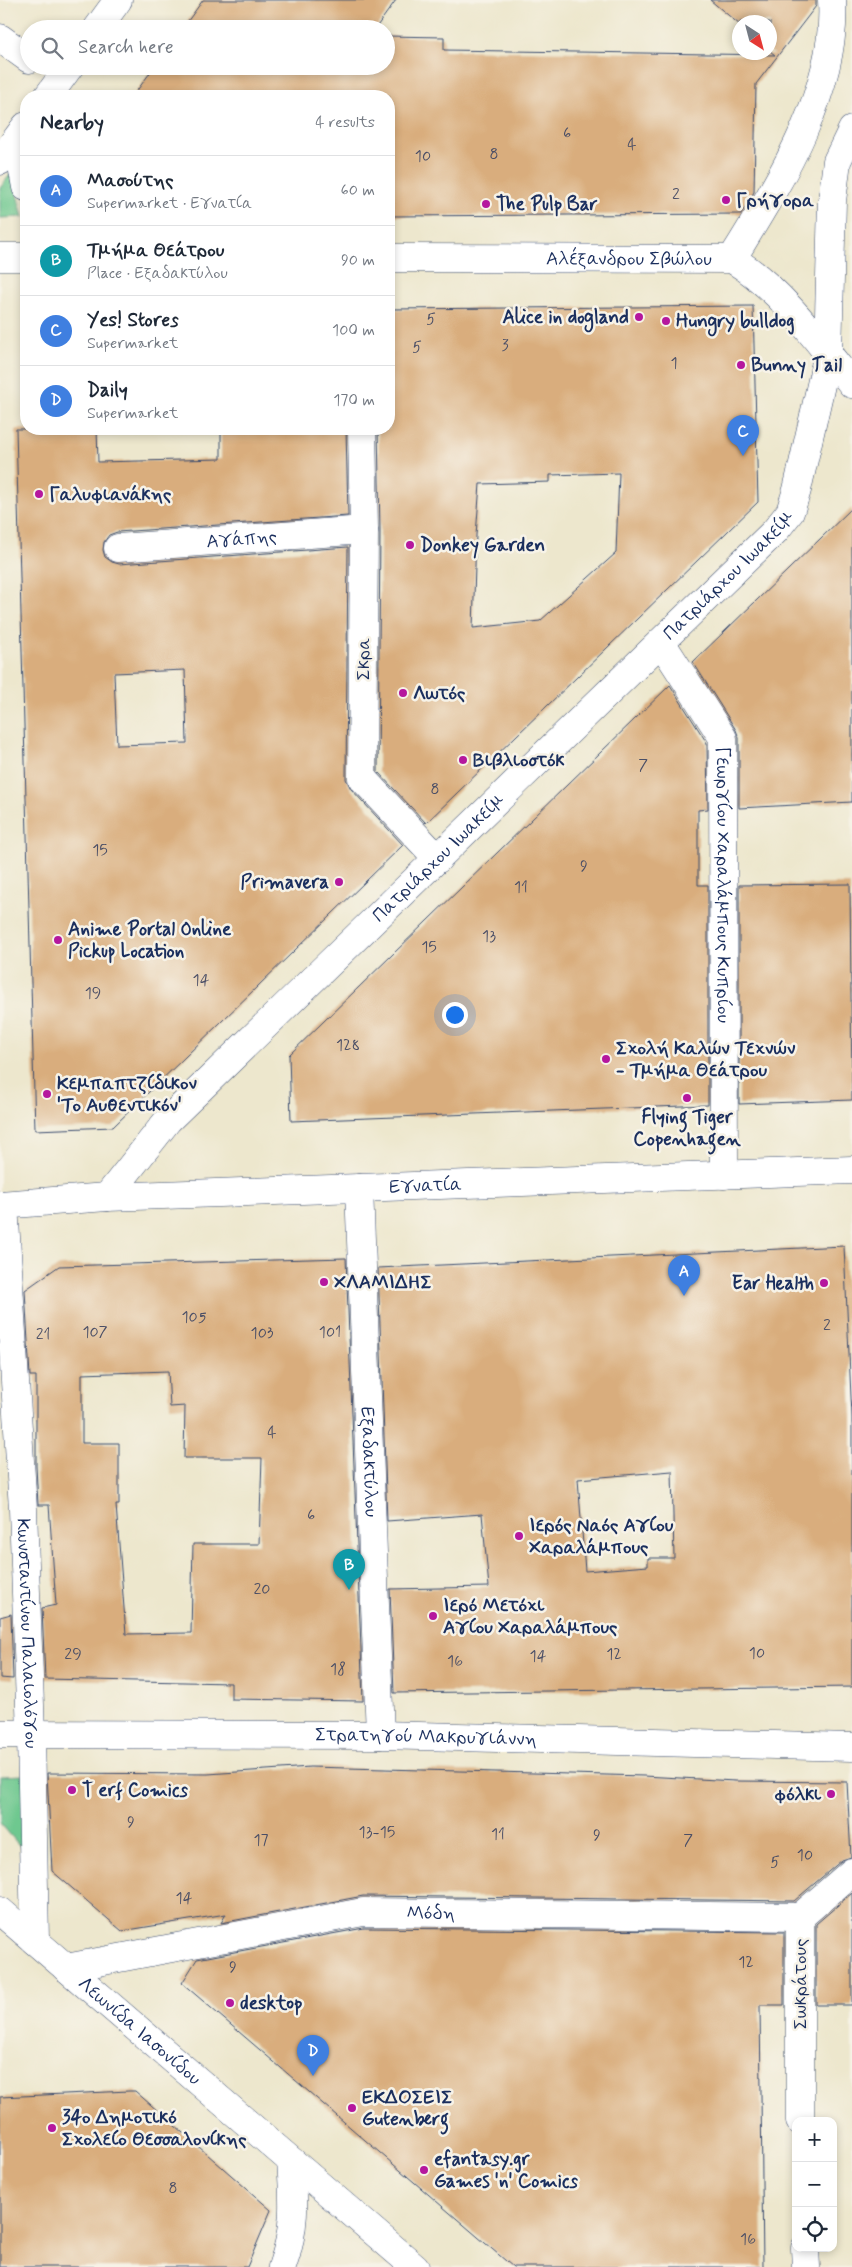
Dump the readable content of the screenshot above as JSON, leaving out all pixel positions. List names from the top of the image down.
{
  "streets": {
    "street": [
      "Αλέξανδρου Σβώλου",
      "Αγάπης",
      "Πατριάρχου Ιωακείμ",
      "Σκρα",
      "Γεωργίου Χαραλάμπους Κυπρίου",
      "Εγνατία",
      "Εξαδακτύλου",
      "Κωνσταντίνου Παλαιολόγου",
      "Στρατηγού Μακρυγιάννη",
      "Μόδη",
      "Σωκράτους",
      "Λεωνίδα Ιασονίδου"
    ]
  },
  "crossings": [
    ["Αλέξανδρου Σβώλου", "Πατριάρχου Ιωακείμ"],
    ["Αγάπης", "Σκρα"],
    ["Πατριάρχου Ιωακείμ", "Σκρα"],
    ["Πατριάρχου Ιωακείμ", "Γεωργίου Χαραλάμπους Κυπρίου"],
    ["Πατριάρχου Ιωακείμ", "Εγνατία"],
    ["Γεωργίου Χαραλάμπους Κυπρίου", "Εγνατία"],
    ["Εγνατία", "Εξαδακτύλου"],
    ["Εγνατία", "Κωνσταντίνου Παλαιολόγου"],
    ["Εξαδακτύλου", "Στρατηγού Μακρυγιάννη"],
    ["Κωνσταντίνου Παλαιολόγου", "Στρατηγού Μακρυγιάννη"],
    ["Κωνσταντίνου Παλαιολόγου", "Λεωνίδα Ιασονίδου"],
    ["Μόδη", "Σωκράτους"],
    ["Μόδη", "Λεωνίδα Ιασονίδου"]
  ],
  "places": [
    "Γρήγορα",
    "The Pulp Bar",
    "Alice in dogland",
    "Hungry bulldog",
    "Bunny Tail",
    "Γαλυφιανάκης",
    "Donkey Garden",
    "Λωτός",
    "Βιβλιοστόκ",
    "Primavera",
    "Anime Portal Online Pickup Location",
    "Σχολή Καλών Τεχνών - Τμήμα Θεάτρου",
    "Κεμπαπτζίδικον 'Το Αυθεντικόν'",
    "Flying Tiger Copenhagen",
    "ΧΛΑΜΙΔΗΣ",
    "Ear Health",
    "Ιερός Ναός Αγίου Χαραλάμπους",
    "Ιερό Μετόχι Αγίου Χαραλάμπους",
    "T erf Comics",
    "φόλκι",
    "desktop",
    "ΕΚΔΟΣΕΙΣ Gutenberg",
    "34ο Δημοτικό Σχολείο Θεσσαλονίκης",
    "efantasy.gr Games 'n' Comics"
  ],
  "house_numbers": [
    "6",
    "4",
    "8",
    "10",
    "2",
    "5",
    "3",
    "5",
    "1",
    "7",
    "8",
    "15",
    "9",
    "11",
    "13",
    "15",
    "14",
    "19",
    "128",
    "105",
    "2",
    "107",
    "101",
    "103",
    "21",
    "4",
    "6",
    "20",
    "10",
    "29",
    "12",
    "14",
    "16",
    "18",
    "9",
    "13-15",
    "11",
    "9",
    "17",
    "7",
    "10",
    "5",
    "14",
    "12",
    "9",
    "8",
    "16"
  ],
  "north": "bottom right",
  "page": {
    "search": "Search here",
    "heading": ["Nearby", "4 results"],
    "list": [
      {
        "mark": "A",
        "name": "Μασούτης",
        "note": "Supermarket · Εγνατία",
        "value": "60 m"
      },
      {
        "mark": "B",
        "name": "Τμήμα Θεάτρου",
        "note": "Place · Εξαδακτύλου",
        "value": "90 m"
      },
      {
        "mark": "C",
        "name": "Yes! Stores",
        "note": "Supermarket",
        "value": "100 m"
      },
      {
        "mark": "D",
        "name": "Daily",
        "note": "Supermarket",
        "value": "170 m"
      }
    ],
    "pins": [
      "C",
      "A",
      "B",
      "D"
    ],
    "map_buttons": ["+", "−"]
  }
}
